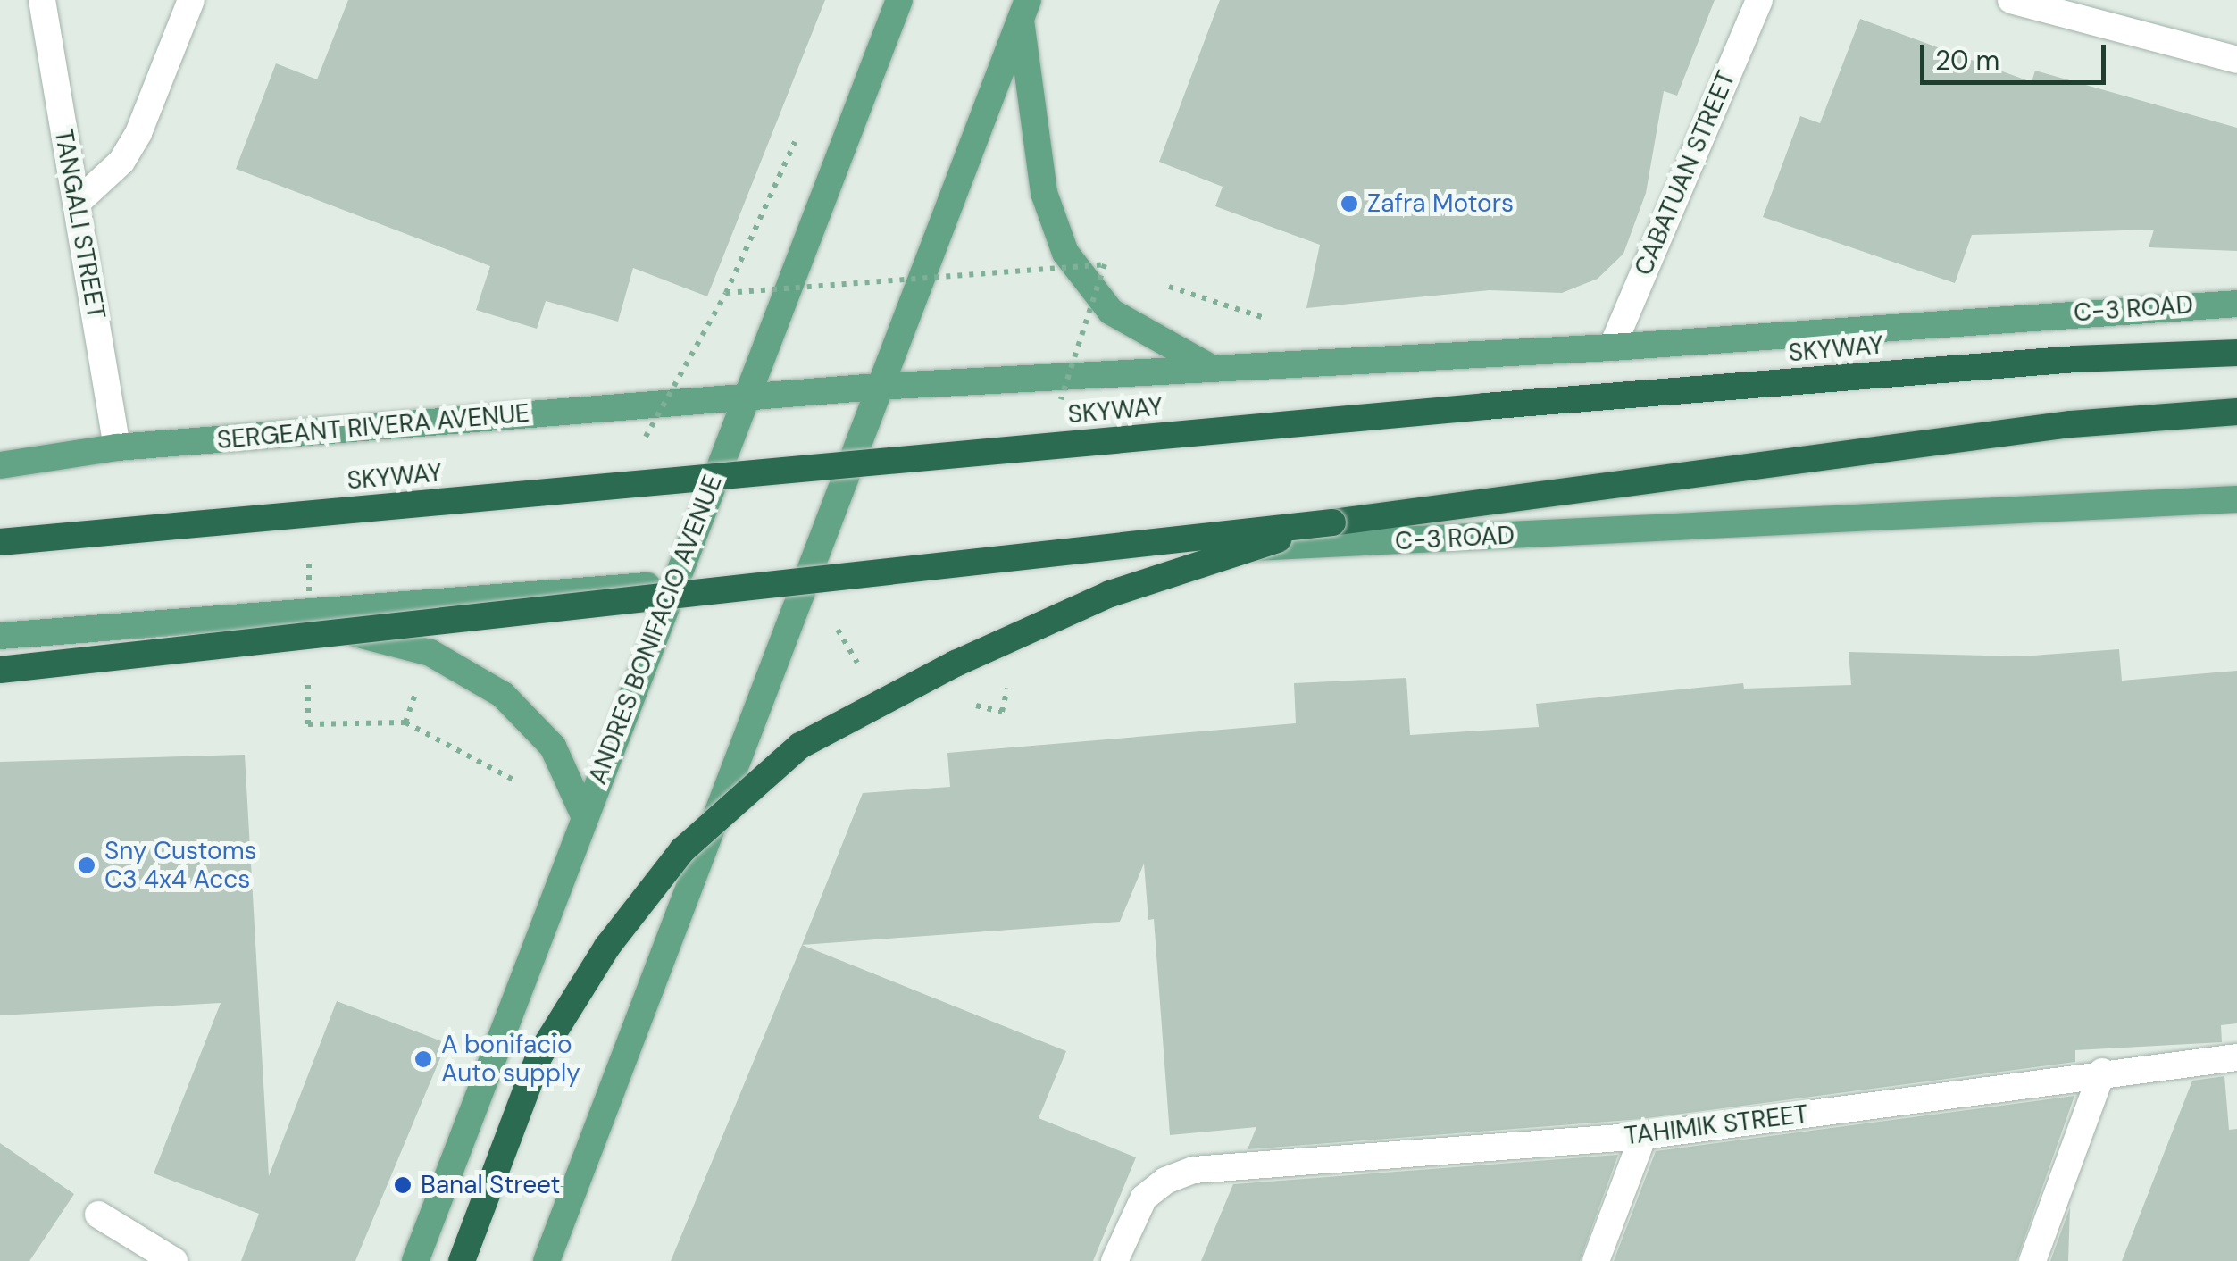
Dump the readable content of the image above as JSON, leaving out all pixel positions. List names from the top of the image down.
{
  "streets": {
    "highway": ["SKYWAY"],
    "main road": ["C-3 ROAD", "SERGEANT RIVERA AVENUE", "ANDRES BONIFACIO AVENUE"],
    "street": ["CABATUAN STREET", "TANGALI STREET", "TAHIMIK STREET"]
  },
  "crossings": [
    ["CABATUAN STREET", "C-3 ROAD"],
    ["TANGALI STREET", "SERGEANT RIVERA AVENUE"],
    ["C-3 ROAD", "SERGEANT RIVERA AVENUE"],
    ["C-3 ROAD", "ANDRES BONIFACIO AVENUE"],
    ["SERGEANT RIVERA AVENUE", "ANDRES BONIFACIO AVENUE"]
  ],
  "places": [
    "Zafra Motors",
    "Sny Customs C3 4x4 Accs",
    "A bonifacio Auto supply",
    "Banal Street"
  ],
  "scale_bar": "20 m"
}
